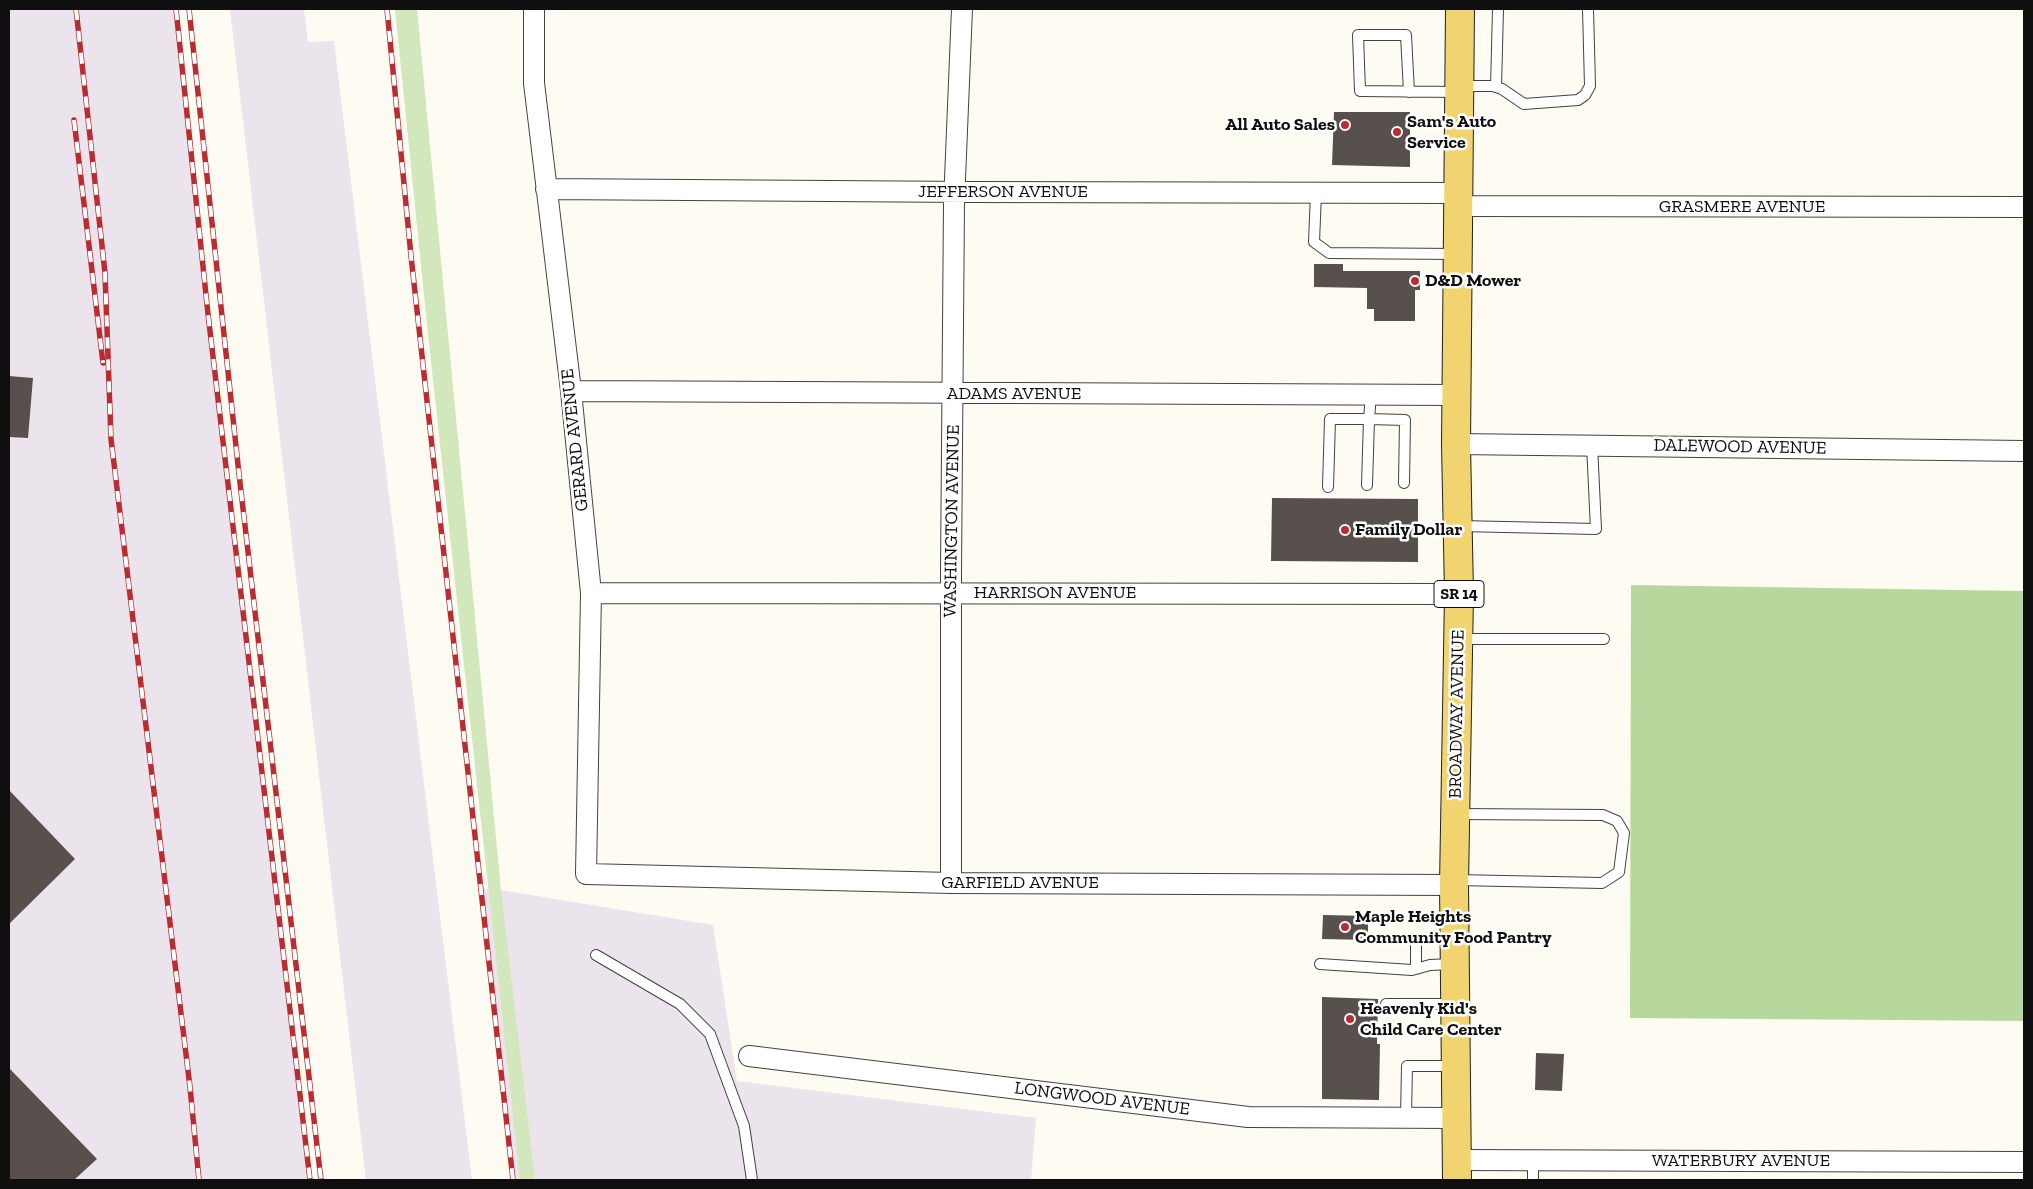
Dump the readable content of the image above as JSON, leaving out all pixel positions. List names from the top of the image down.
{
  "streets": {
    "main road": ["SR 14", "BROADWAY AVENUE"],
    "street": [
      "JEFFERSON AVENUE",
      "GRASMERE AVENUE",
      "ADAMS AVENUE",
      "GERARD AVENUE",
      "DALEWOOD AVENUE",
      "WASHINGTON AVENUE",
      "HARRISON AVENUE",
      "GARFIELD AVENUE",
      "LONGWOOD AVENUE",
      "WATERBURY AVENUE"
    ]
  },
  "crossings": [
    ["JEFFERSON AVENUE", "GRASMERE AVENUE"],
    ["JEFFERSON AVENUE", "GERARD AVENUE"],
    ["JEFFERSON AVENUE", "WASHINGTON AVENUE"],
    ["JEFFERSON AVENUE", "BROADWAY AVENUE"],
    ["GRASMERE AVENUE", "BROADWAY AVENUE"],
    ["ADAMS AVENUE", "GERARD AVENUE"],
    ["ADAMS AVENUE", "WASHINGTON AVENUE"],
    ["ADAMS AVENUE", "BROADWAY AVENUE"],
    ["GERARD AVENUE", "HARRISON AVENUE"],
    ["GERARD AVENUE", "GARFIELD AVENUE"],
    ["DALEWOOD AVENUE", "BROADWAY AVENUE"],
    ["WASHINGTON AVENUE", "HARRISON AVENUE"],
    ["WASHINGTON AVENUE", "GARFIELD AVENUE"],
    ["HARRISON AVENUE", "BROADWAY AVENUE"],
    ["BROADWAY AVENUE", "GARFIELD AVENUE"],
    ["BROADWAY AVENUE", "LONGWOOD AVENUE"],
    ["BROADWAY AVENUE", "WATERBURY AVENUE"]
  ],
  "places": [
    "All Auto Sales",
    "Sam's Auto Service",
    "D&D Mower",
    "Family Dollar",
    "Maple Heights Community Food Pantry",
    "Heavenly Kid's Child Care Center"
  ]
}
